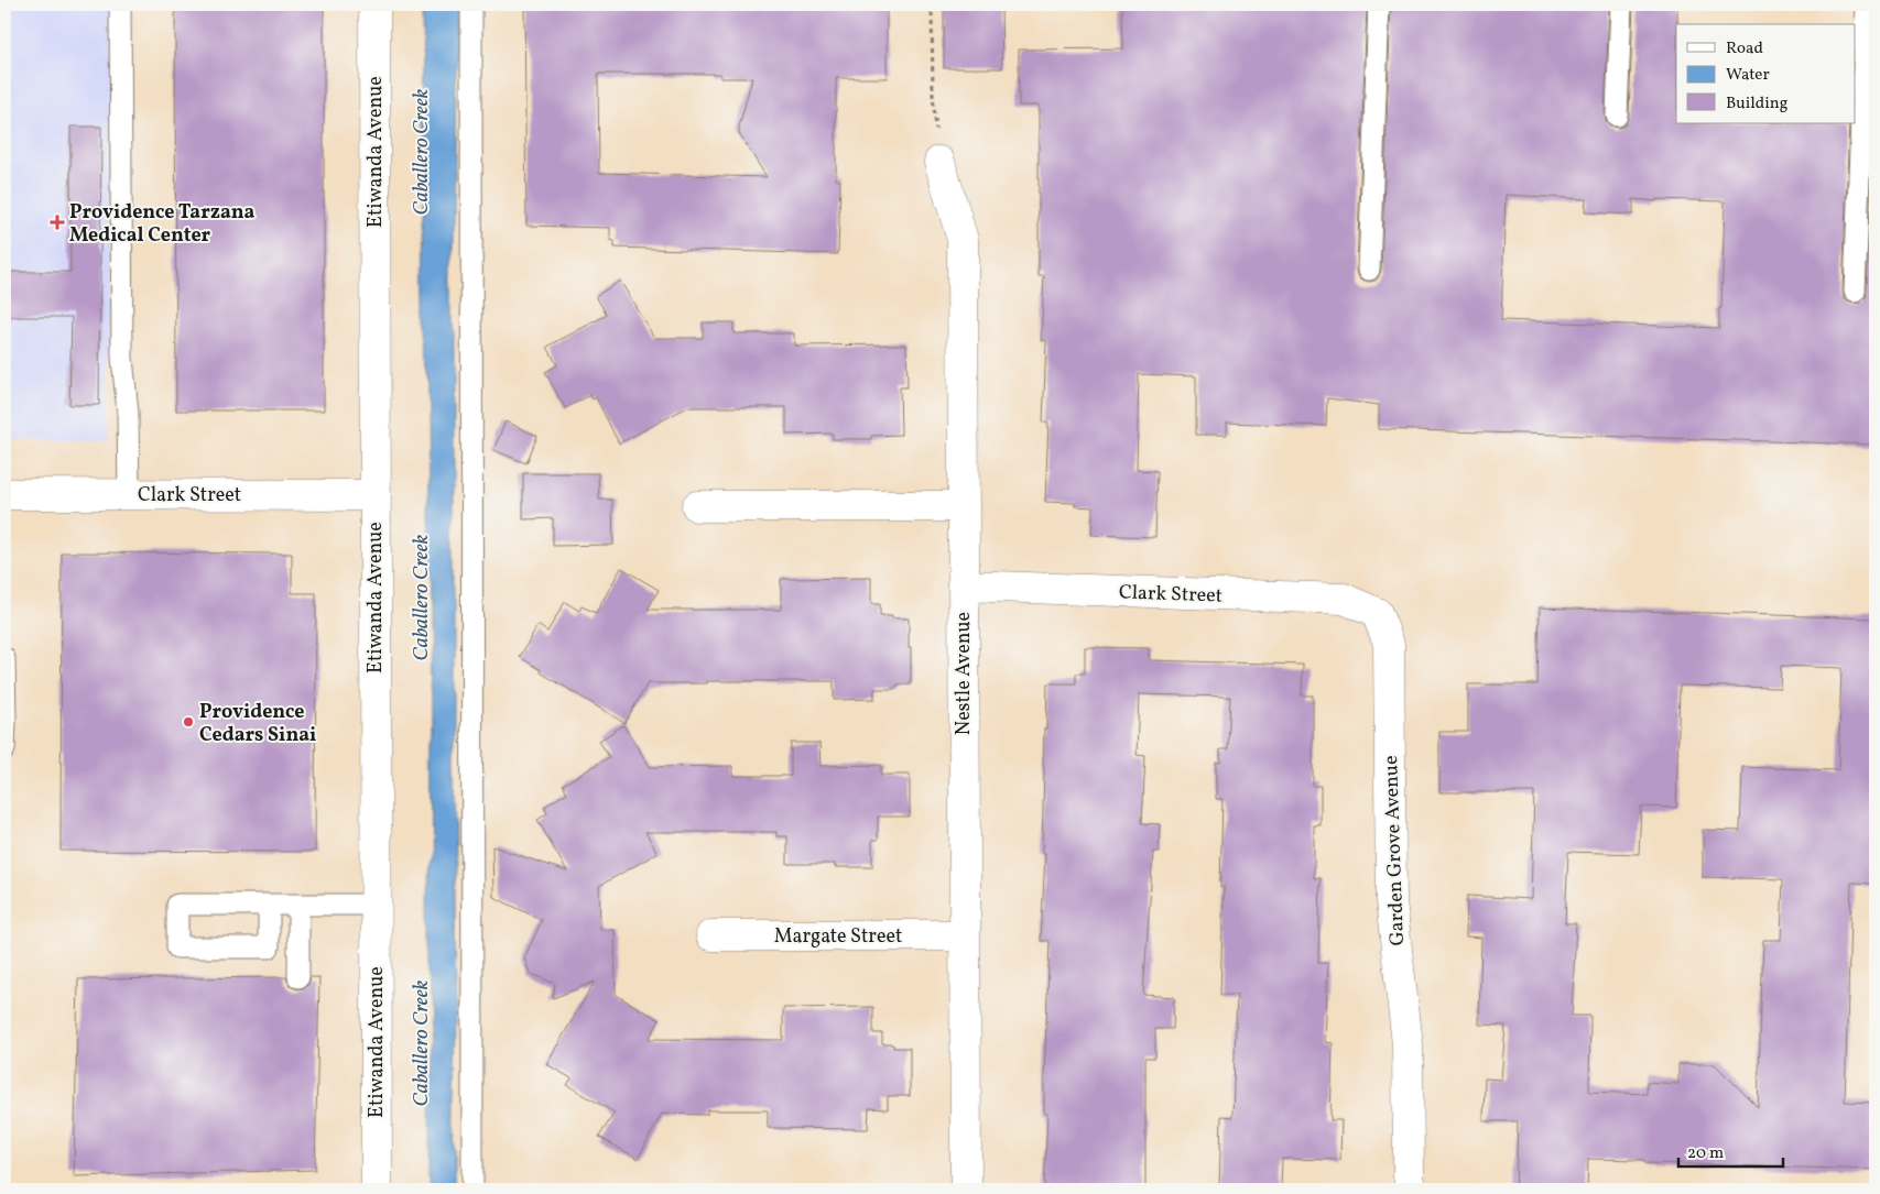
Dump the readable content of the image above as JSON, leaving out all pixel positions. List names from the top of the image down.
{
  "streets": {
    "street": [
      "Etiwanda Avenue",
      "Clark Street",
      "Nestle Avenue",
      "Garden Grove Avenue",
      "Margate Street"
    ]
  },
  "crossings": [
    ["Etiwanda Avenue", "Clark Street"],
    ["Clark Street", "Nestle Avenue"],
    ["Clark Street", "Garden Grove Avenue"],
    ["Nestle Avenue", "Margate Street"]
  ],
  "water": ["Caballero Creek"],
  "places": {
    "health": ["Providence Tarzana Medical Center"],
    "other": ["Providence Cedars Sinai"]
  },
  "legend": ["Road", "Water", "Building"],
  "scale_bar": "20 m"
}
